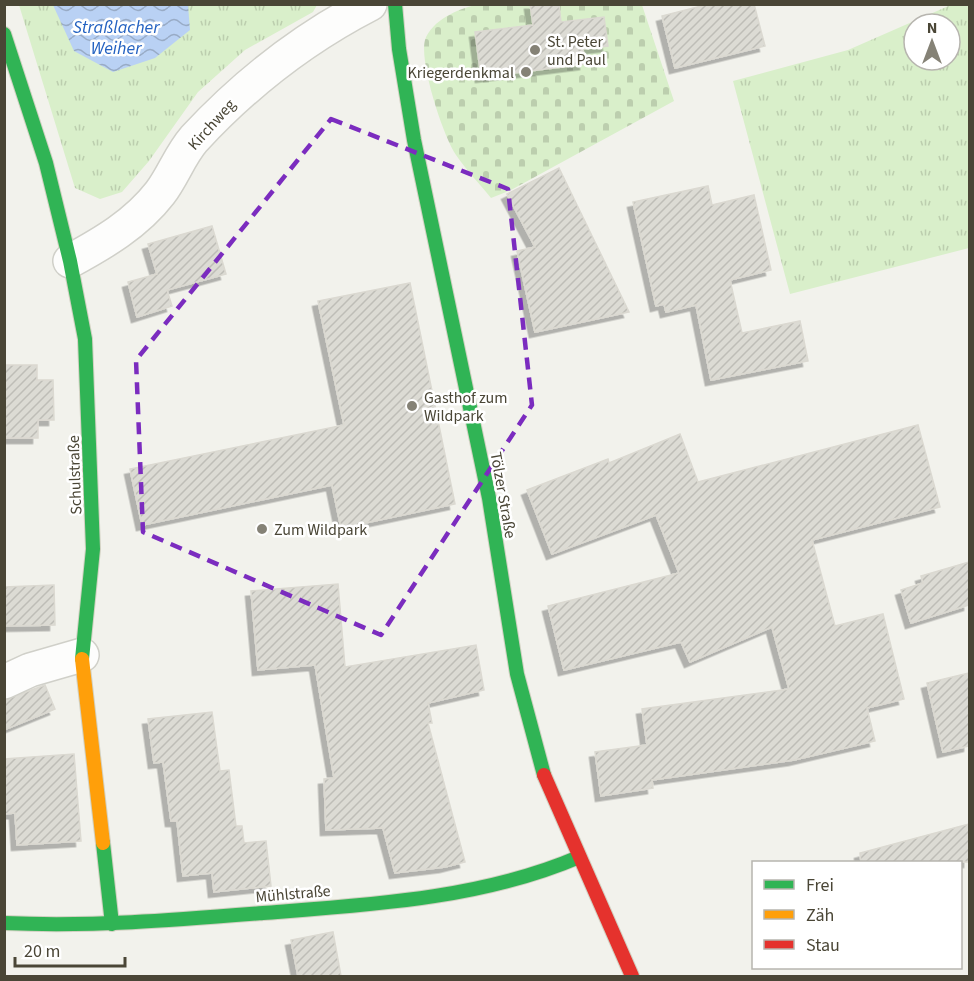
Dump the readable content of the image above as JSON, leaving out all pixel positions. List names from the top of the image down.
{
  "streets": {
    "street": [
      "Kirchweg",
      "Schulstraße",
      "Tölzer Straße",
      "Mühlstraße"
    ]
  },
  "crossings": [
    ["Kirchweg", "Schulstraße"],
    ["Schulstraße", "Mühlstraße"],
    ["Tölzer Straße", "Mühlstraße"]
  ],
  "water": ["Straßlacher Weiher"],
  "places": [
    "St. Peter und Paul",
    "Kriegerdenkmal",
    "Gasthof zum Wildpark",
    "Zum Wildpark"
  ],
  "legend": ["Frei", "Zäh", "Stau"],
  "scale_bar": "20 m",
  "north": "top"
}
